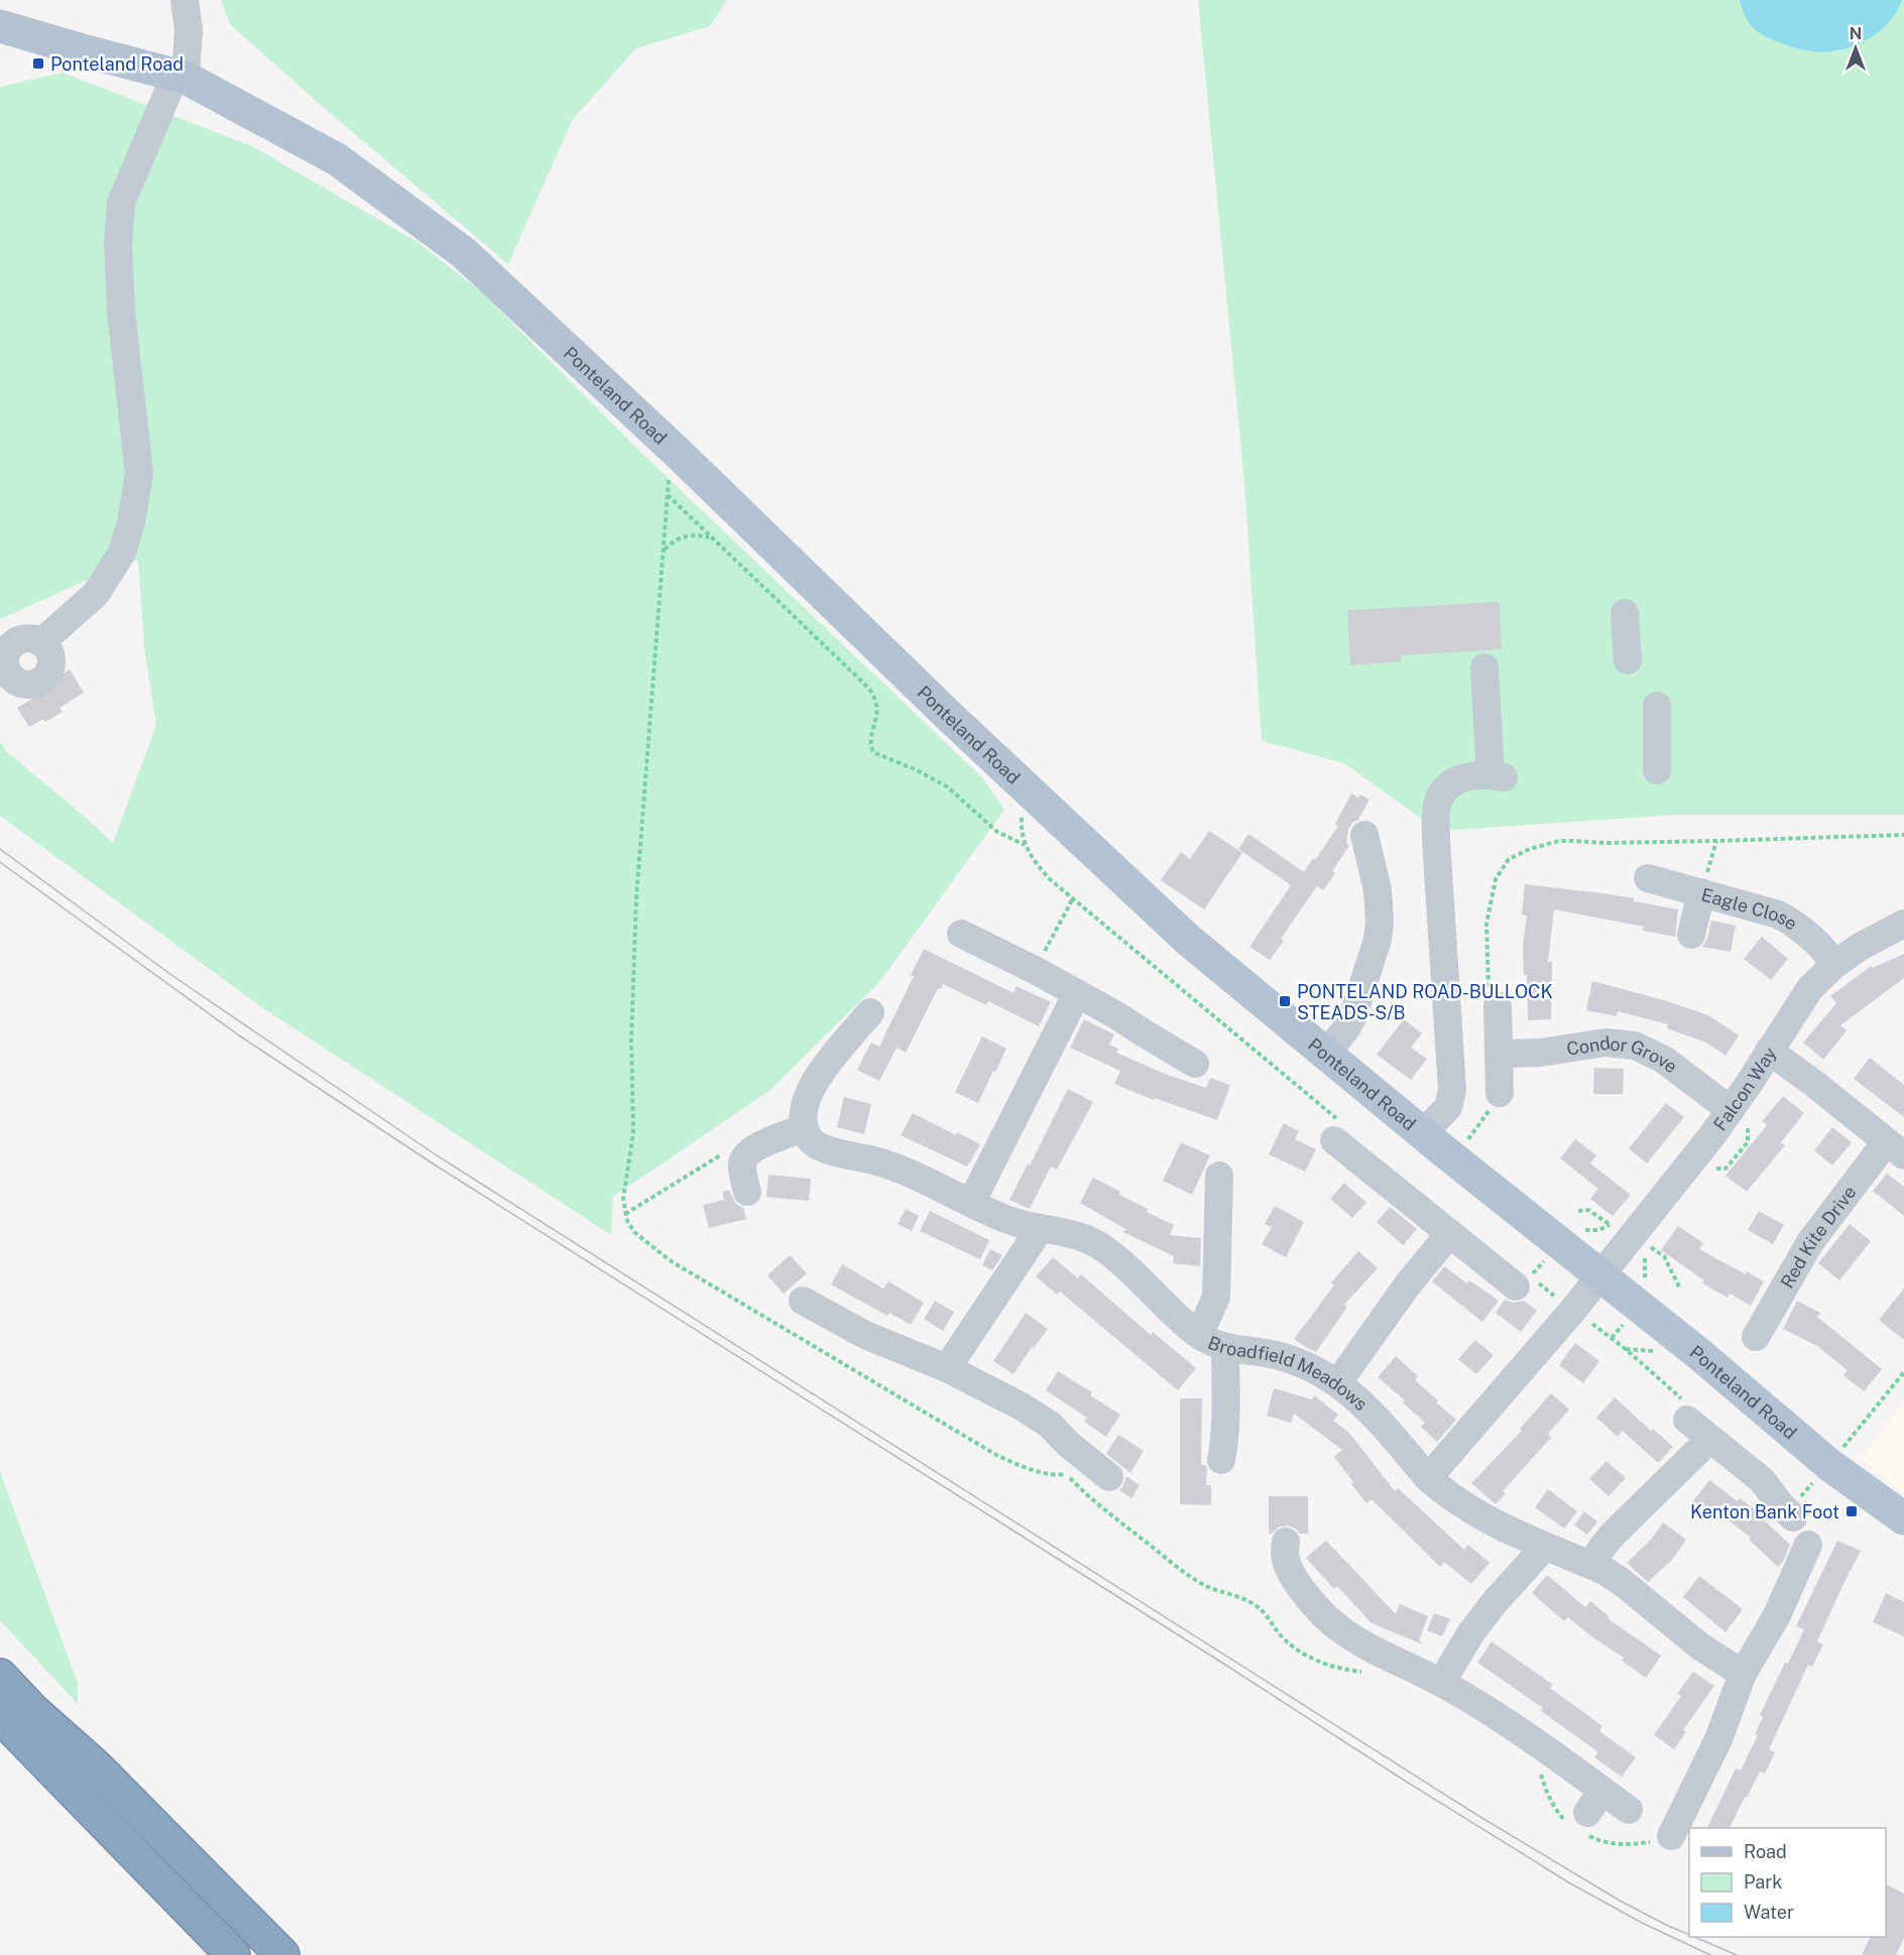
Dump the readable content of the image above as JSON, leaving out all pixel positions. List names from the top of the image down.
{
  "streets": {
    "main road": ["Ponteland Road"],
    "street": [
      "Eagle Close",
      "Condor Grove",
      "Falcon Way",
      "Red Kite Drive",
      "Broadfield Meadows"
    ]
  },
  "crossings": [
    ["Ponteland Road", "Falcon Way"],
    ["Eagle Close", "Falcon Way"],
    ["Condor Grove", "Falcon Way"],
    ["Falcon Way", "Red Kite Drive"],
    ["Falcon Way", "Broadfield Meadows"]
  ],
  "places": {
    "transit": ["Ponteland Road", "PONTELAND ROAD-BULLOCK STEADS-S/B", "Kenton Bank Foot"]
  },
  "legend": ["Road", "Park", "Water"],
  "north": "top"
}
